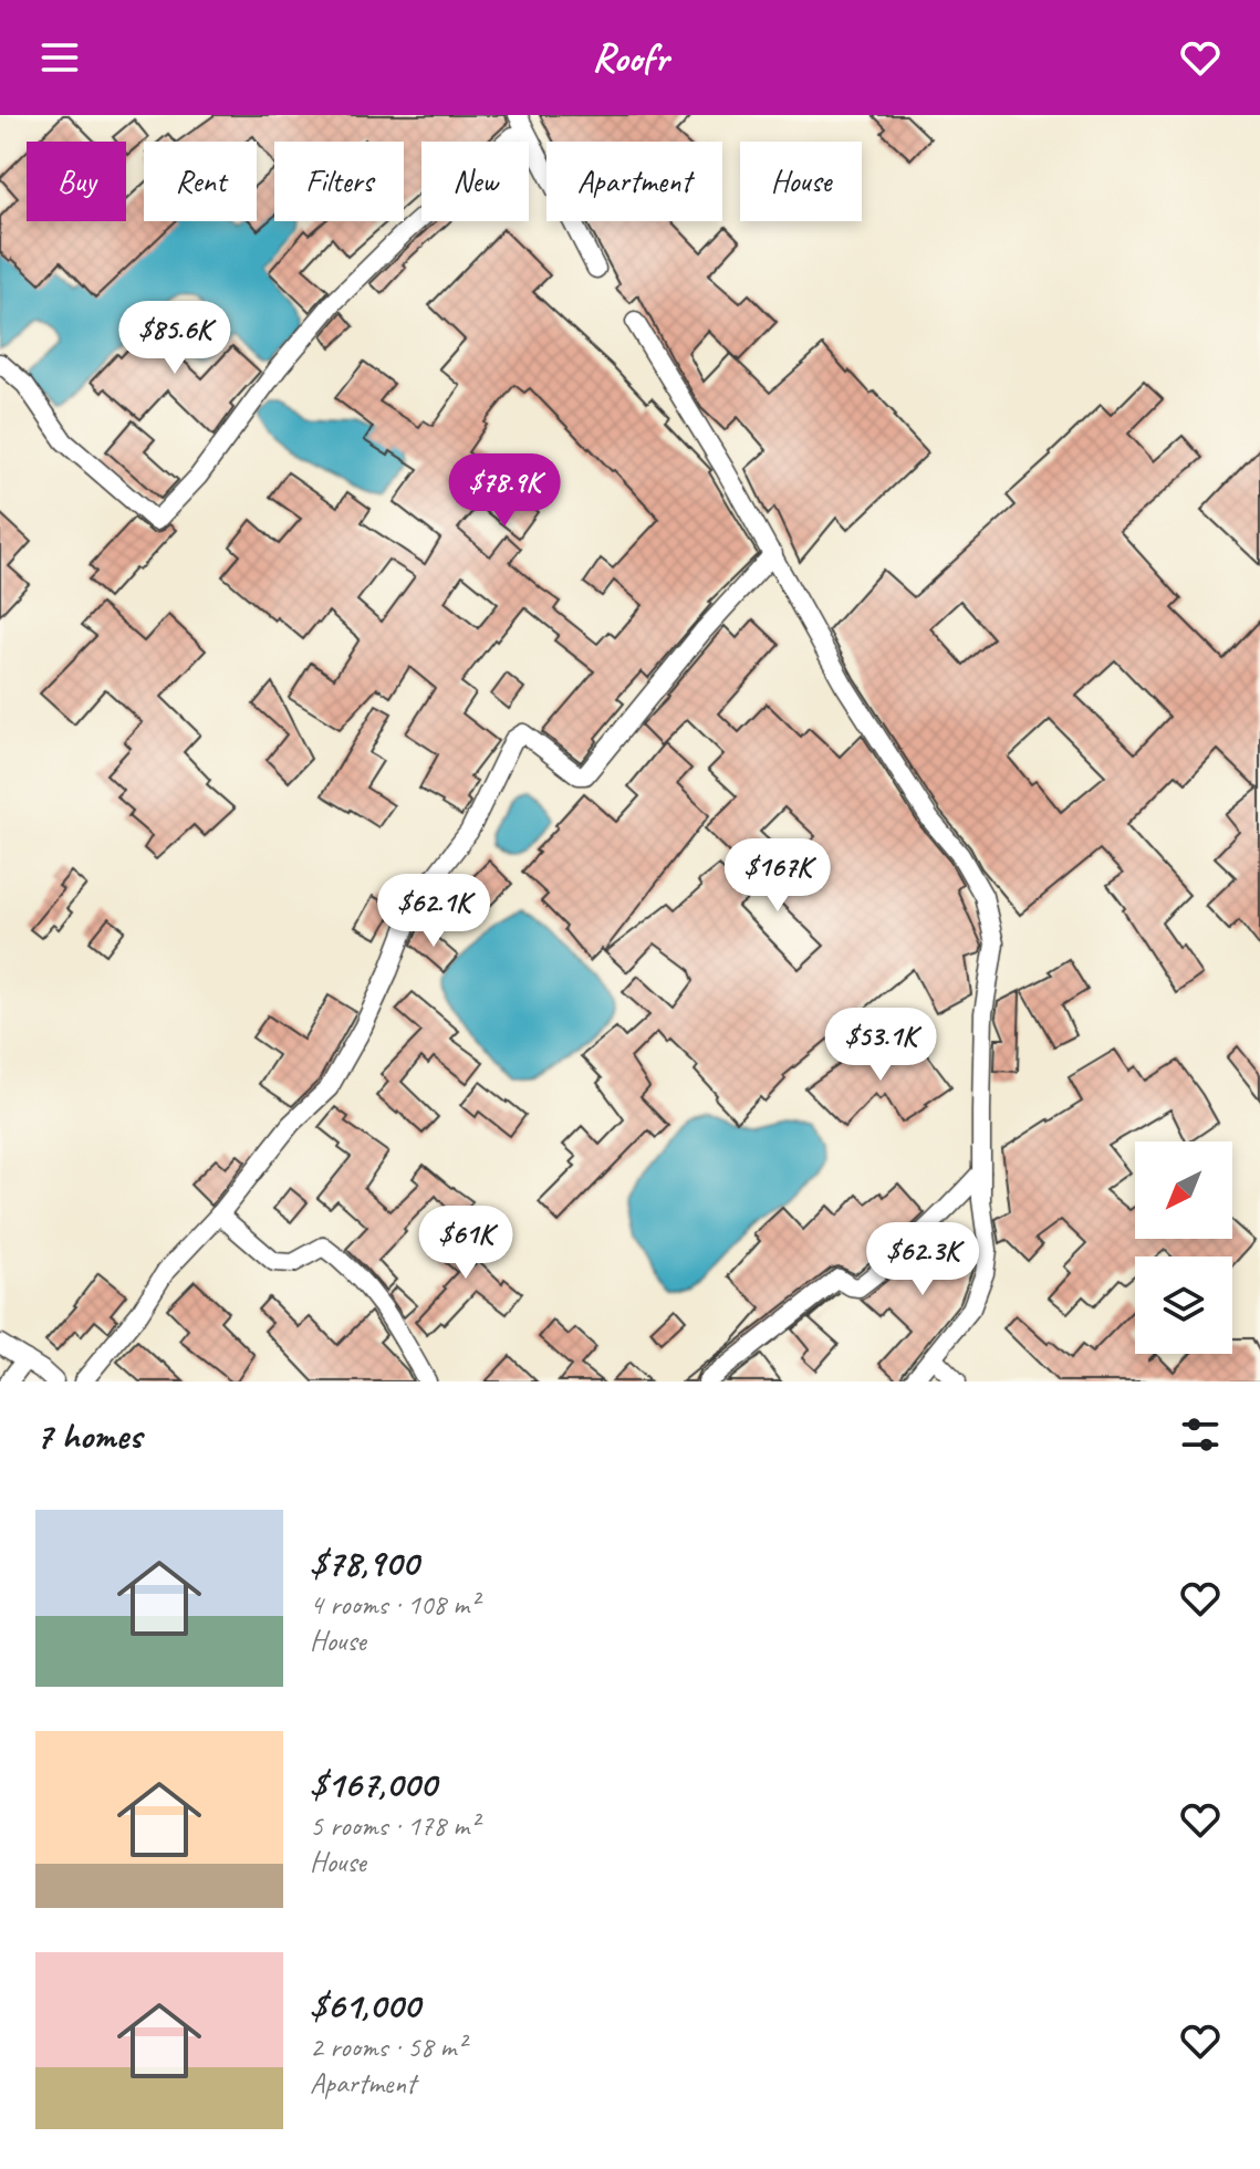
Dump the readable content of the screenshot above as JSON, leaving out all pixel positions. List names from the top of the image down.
{
  "north": "bottom left",
  "page": {
    "header": "Roofr",
    "chip": [
      "Buy",
      "Rent",
      "Filters",
      "New",
      "Apartment",
      "House"
    ],
    "price": [
      "$85.6K",
      "$78.9K",
      "$167K",
      "$62.1K",
      "$53.1K",
      "$61K",
      "$62.3K"
    ],
    "heading": "7 homes",
    "list": [
      {
        "name": "$78,900",
        "note": "4 rooms · 108 m² · House"
      },
      {
        "name": "$167,000",
        "note": "5 rooms · 178 m² · House"
      },
      {
        "name": "$61,000",
        "note": "2 rooms · 58 m² · Apartment"
      }
    ]
  }
}
